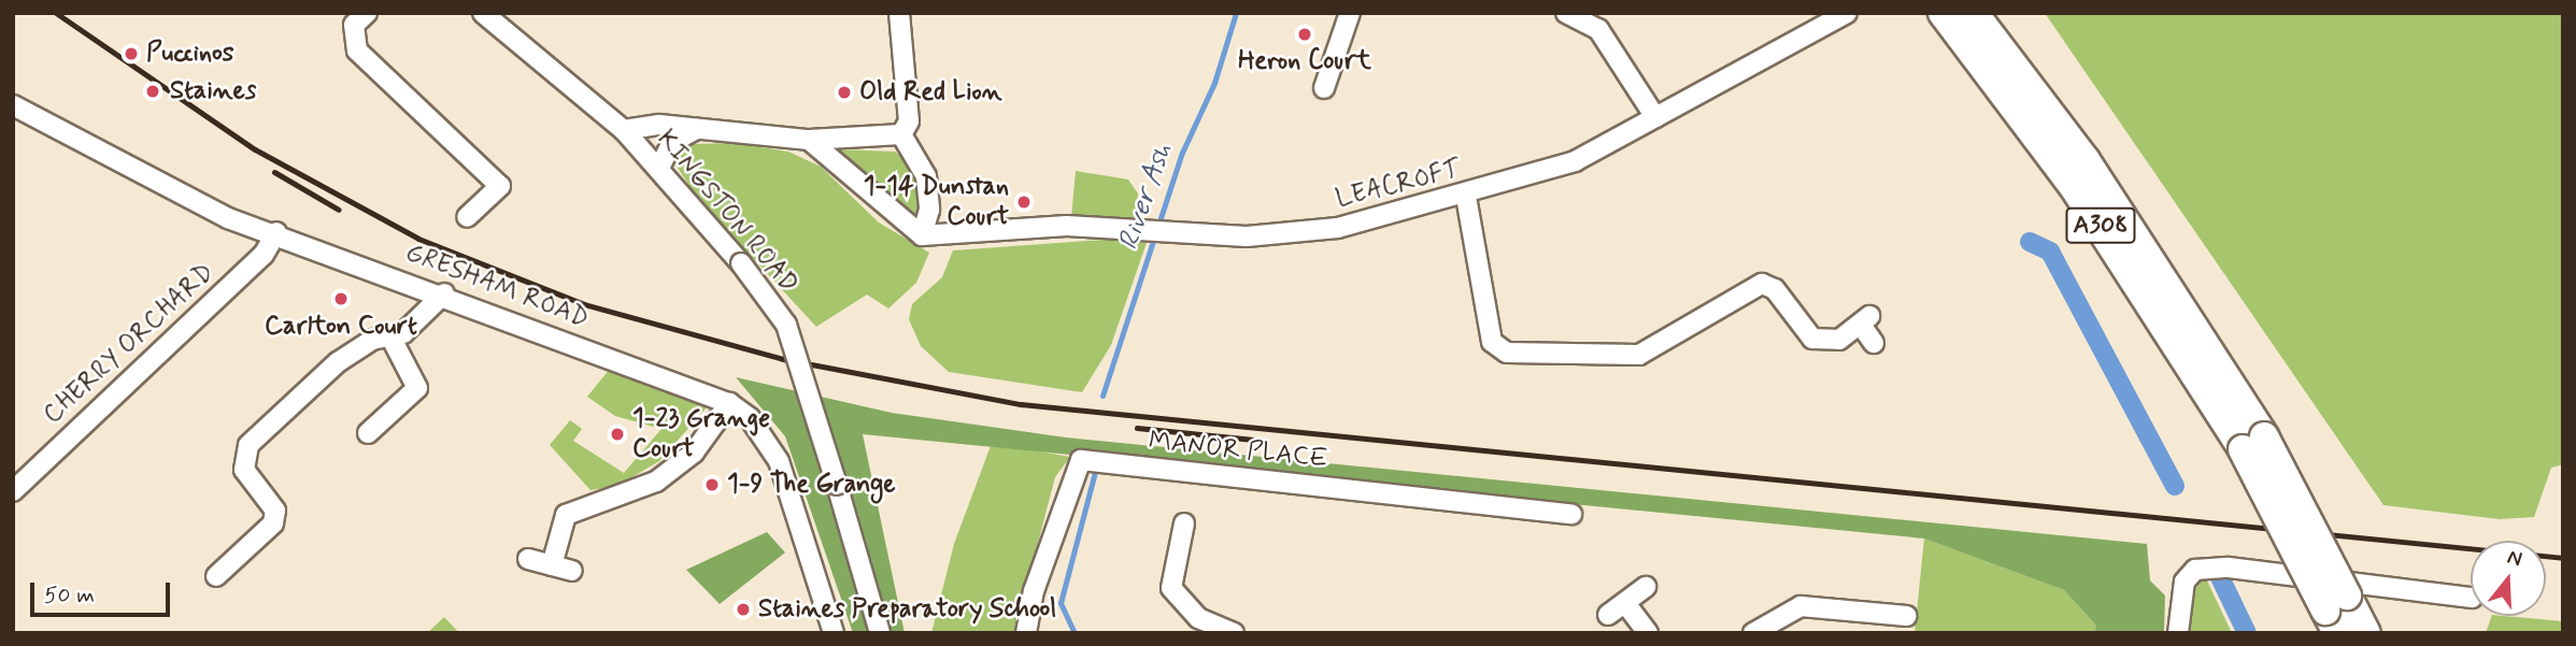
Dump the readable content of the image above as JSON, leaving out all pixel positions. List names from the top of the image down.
{
  "streets": {
    "highway": ["A308"],
    "street": [
      "LEACROFT",
      "KINGSTON ROAD",
      "GRESHAM ROAD",
      "CHERRY ORCHARD",
      "MANOR PLACE"
    ]
  },
  "crossings": [
    ["GRESHAM ROAD", "CHERRY ORCHARD"]
  ],
  "water": ["River Ash"],
  "places": [
    "Heron Court",
    "Puccinos",
    "Staines",
    "Old Red Lion",
    "1-14 Dunstan Court",
    "Carlton Court",
    "1-23 Grange Court",
    "1-9 The Grange",
    "Staines Preparatory School"
  ],
  "scale_bar": "50 m",
  "north": "top"
}
